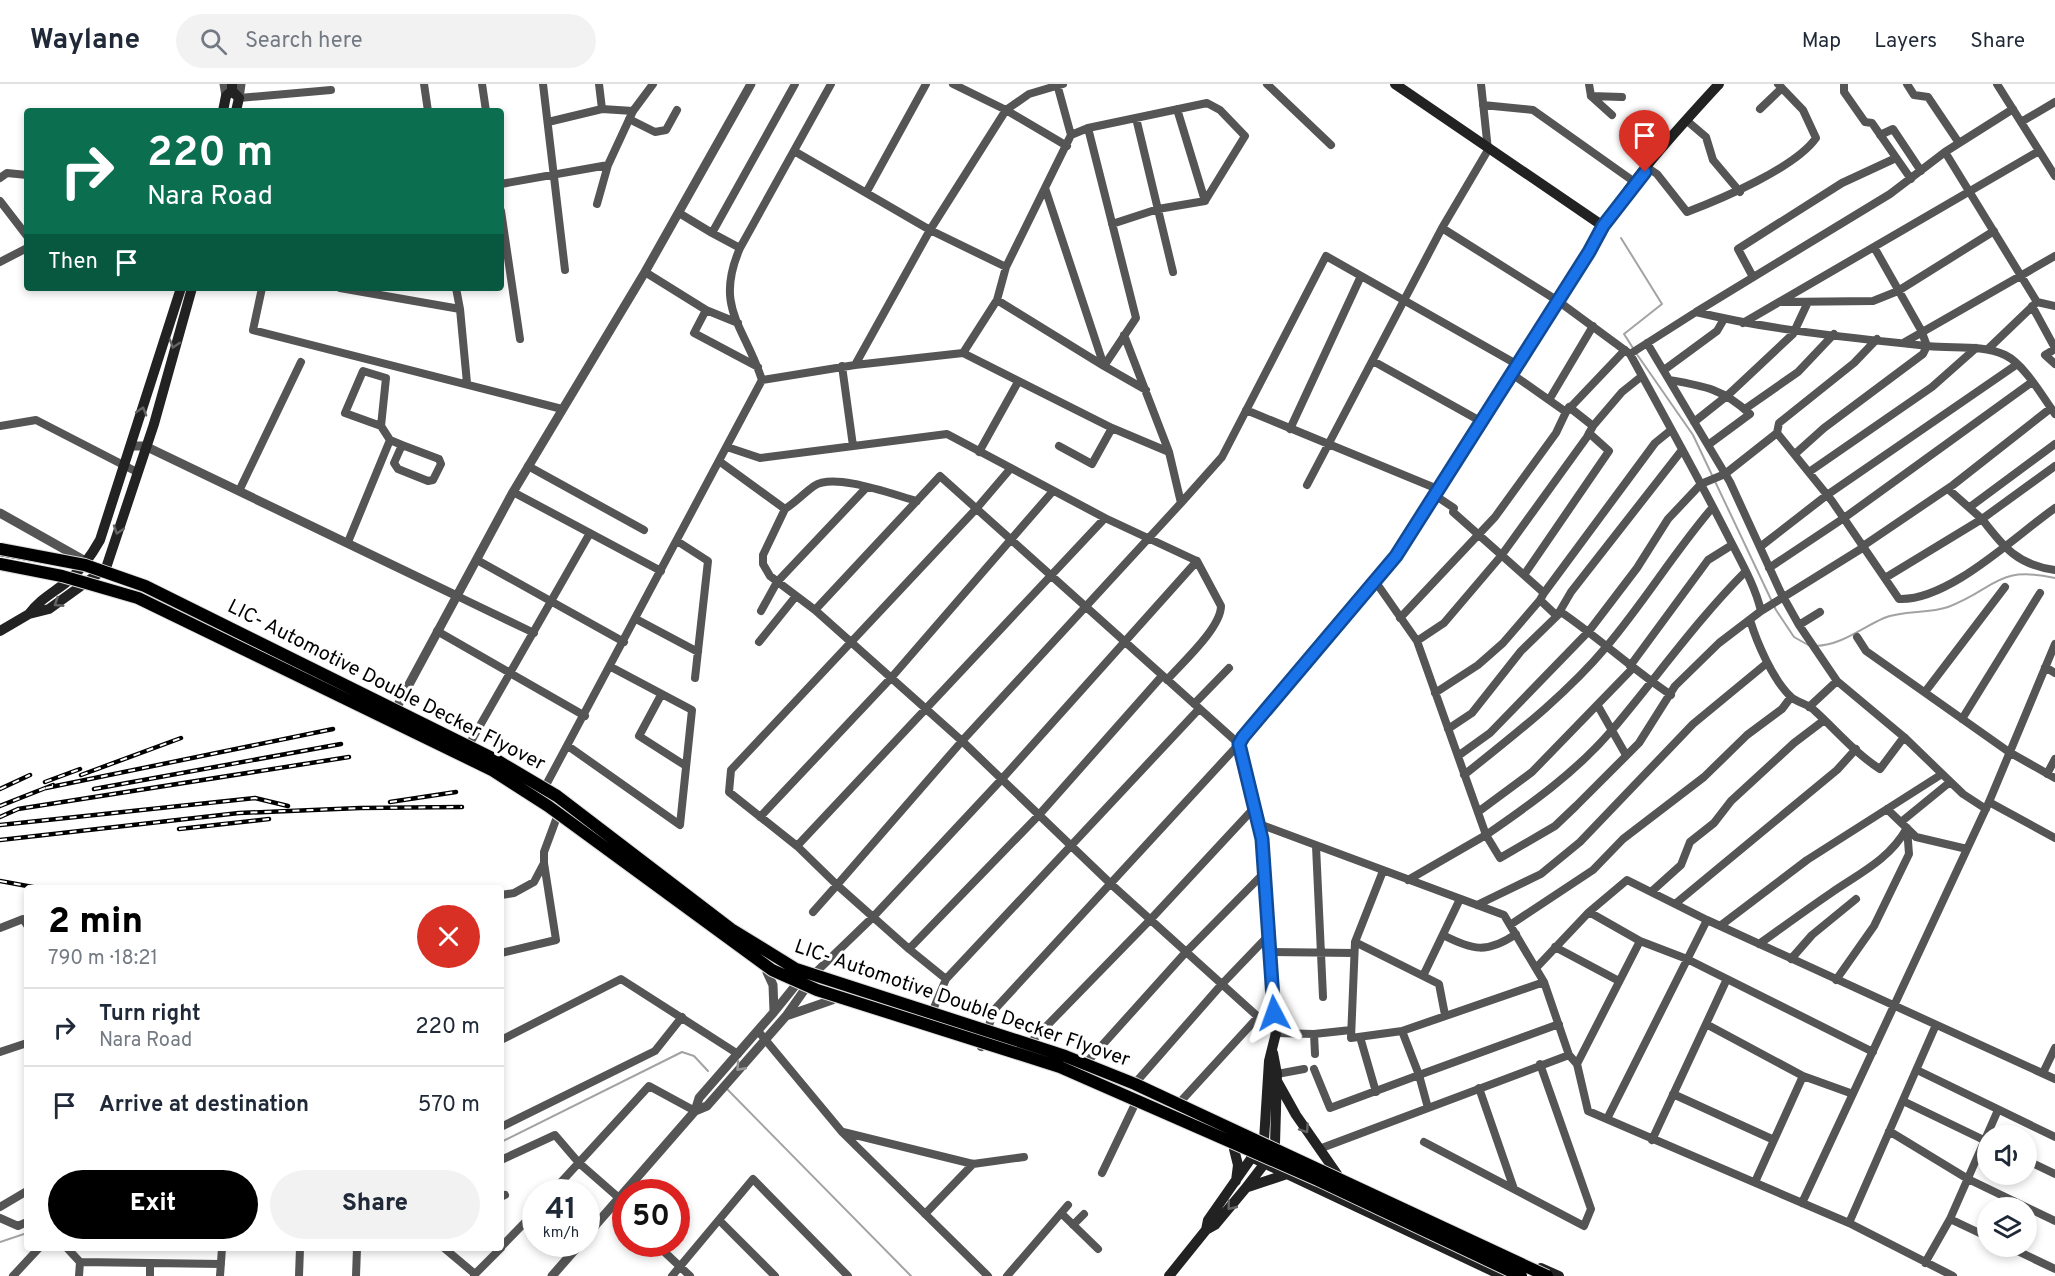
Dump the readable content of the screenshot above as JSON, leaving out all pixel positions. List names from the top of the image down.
{
  "streets": {
    "main road": ["LIC- Automotive Double Decker Flyover"]
  },
  "page": {
    "header": "Waylane",
    "search": "Search here",
    "nav": ["Map", "Layers", "Share"],
    "turn": ["220 m", "Nara Road"],
    "then": "Then",
    "heading": ["2 min", "790 m · 18:21"],
    "list": [
      {
        "name": "Turn right",
        "note": "Nara Road",
        "value": "220 m"
      },
      {
        "name": "Arrive at destination",
        "value": "570 m"
      }
    ],
    "buttons": ["Exit", "Share"],
    "speed": "41 km/h",
    "limit": "50"
  }
}
